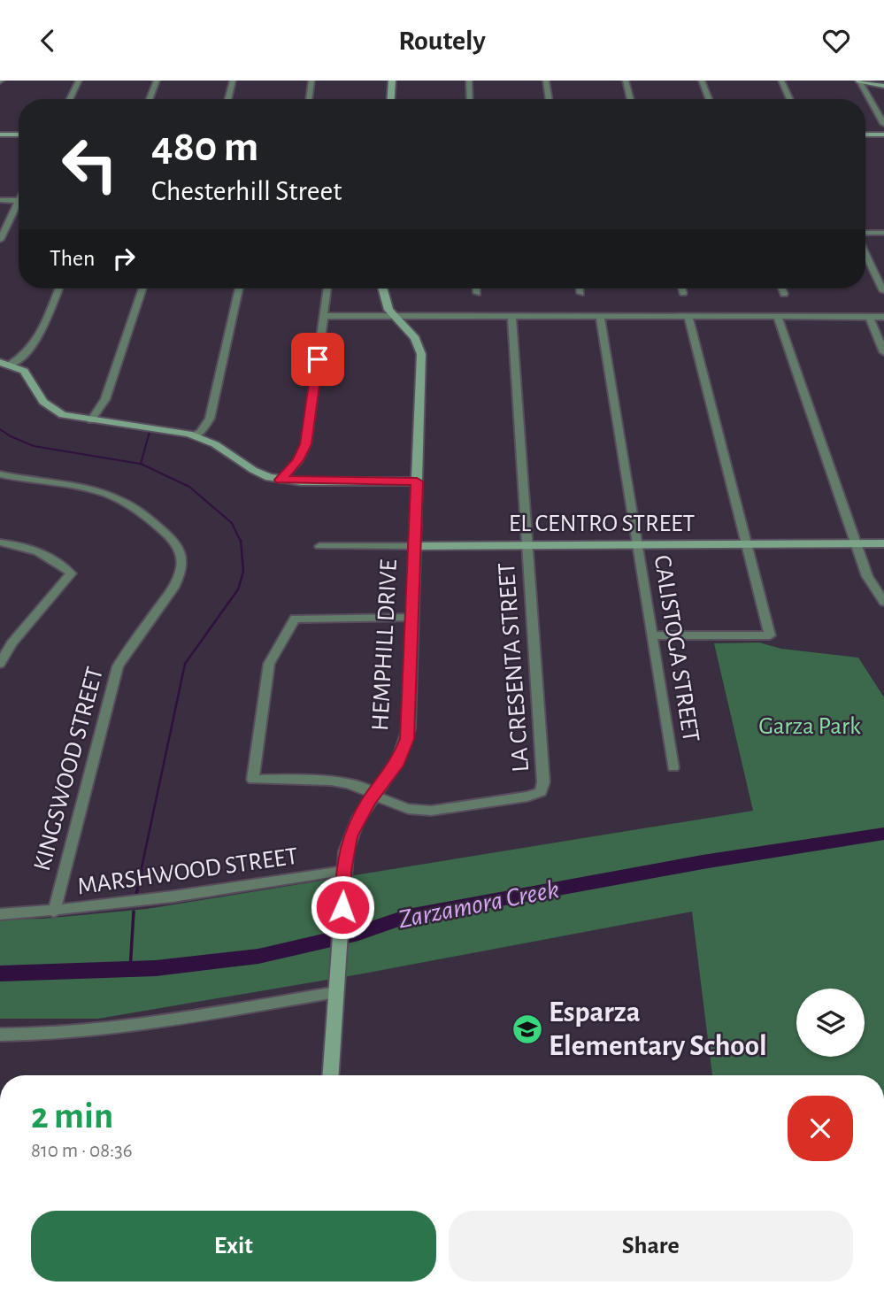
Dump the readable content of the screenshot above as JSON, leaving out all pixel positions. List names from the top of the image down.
{
  "streets": {
    "street": [
      "EL CENTRO STREET",
      "HEMPHILL DRIVE",
      "CALISTOGA STREET",
      "LA CRESENTA STREET",
      "KINGSWOOD STREET",
      "MARSHWOOD STREET"
    ]
  },
  "crossings": [
    ["EL CENTRO STREET", "HEMPHILL DRIVE"],
    ["EL CENTRO STREET", "CALISTOGA STREET"],
    ["EL CENTRO STREET", "LA CRESENTA STREET"],
    ["HEMPHILL DRIVE", "LA CRESENTA STREET"],
    ["HEMPHILL DRIVE", "MARSHWOOD STREET"],
    ["KINGSWOOD STREET", "MARSHWOOD STREET"]
  ],
  "water": ["Zarzamora Creek"],
  "parks": ["Garza Park"],
  "places": {
    "school or university": ["Esparza Elementary School"]
  },
  "page": {
    "header": "Routely",
    "turn": ["480 m", "Chesterhill Street"],
    "then": "Then",
    "heading": ["2 min", "810 m · 08:36"],
    "buttons": ["Exit", "Share"]
  }
}
